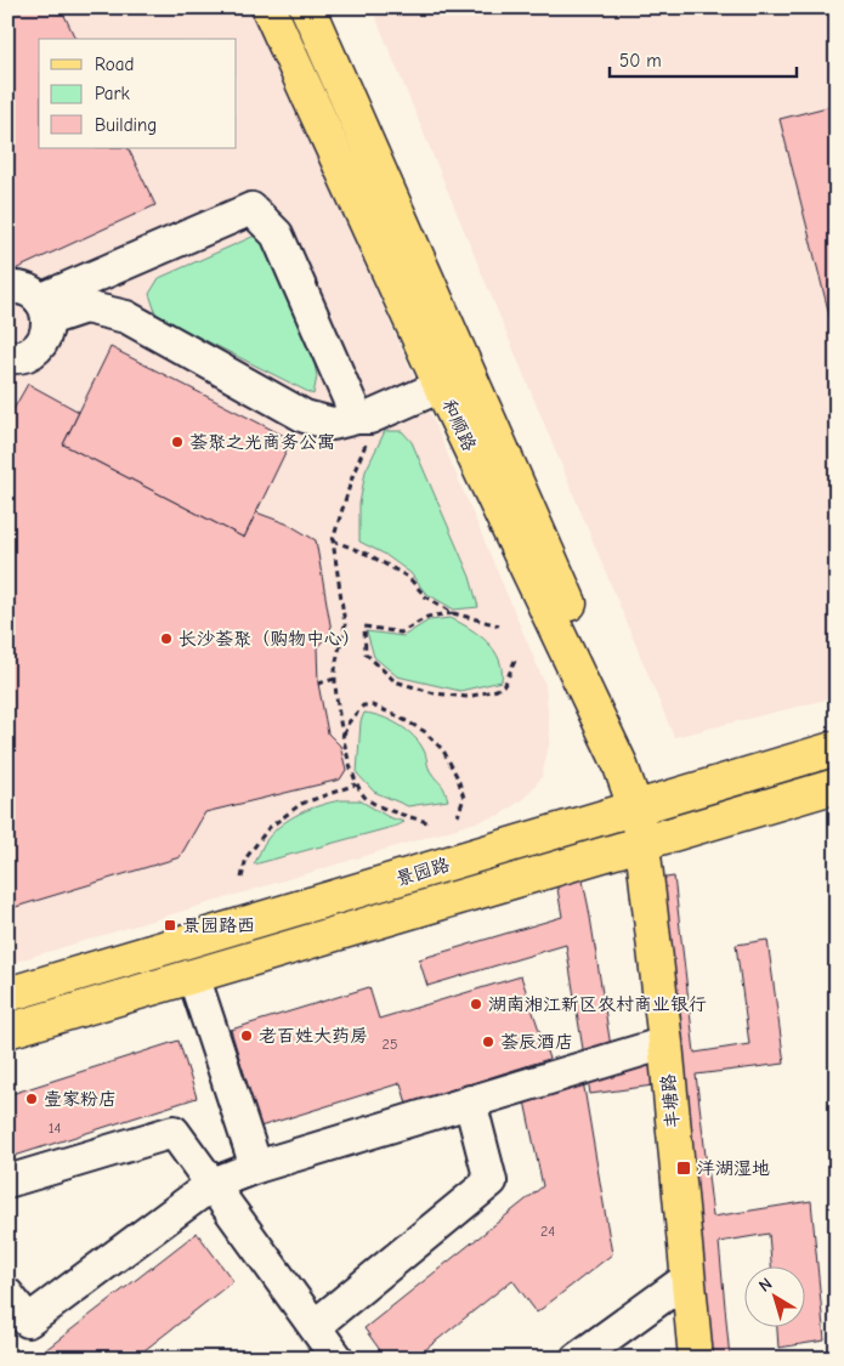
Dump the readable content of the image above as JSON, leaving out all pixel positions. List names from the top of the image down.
{
  "streets": {
    "main road": ["和顺路", "景园路", "丰塘路"]
  },
  "crossings": [
    ["和顺路", "景园路"],
    ["和顺路", "丰塘路"],
    ["景园路", "丰塘路"]
  ],
  "places": {
    "other": [
      "荟聚之光商务公寓",
      "长沙荟聚（购物中心）",
      "湖南湘江新区农村商业银行",
      "老百姓大药房",
      "荟辰酒店",
      "壹家粉店"
    ],
    "transit": ["景园路西", "洋湖湿地"]
  },
  "house_numbers": ["25", "14", "24"],
  "legend": ["Road", "Park", "Building"],
  "scale_bar": "50 m",
  "north": "top left"
}
